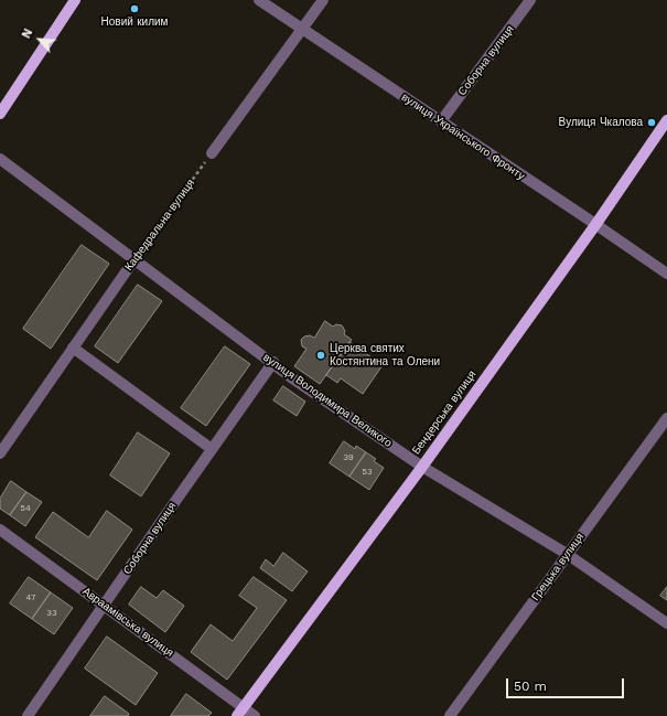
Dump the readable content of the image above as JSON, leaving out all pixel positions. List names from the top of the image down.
{
  "streets": {
    "main road": ["Бендерська вулиця"],
    "street": [
      "Соборна вулиця",
      "вулиця Українського Фронту",
      "Кафедральна вулиця",
      "вулиця Володимира Великого",
      "Грецька вулиця",
      "Авраамівська вулиця"
    ]
  },
  "crossings": [
    ["Соборна вулиця", "вулиця Українського Фронту"],
    ["Соборна вулиця", "вулиця Володимира Великого"],
    ["Соборна вулиця", "Авраамівська вулиця"],
    ["вулиця Українського Фронту", "Бендерська вулиця"],
    ["Кафедральна вулиця", "вулиця Володимира Великого"],
    ["вулиця Володимира Великого", "Бендерська вулиця"],
    ["вулиця Володимира Великого", "Грецька вулиця"],
    ["Бендерська вулиця", "Авраамівська вулиця"]
  ],
  "places": ["Новий килим", "Вулиця Чкалова", "Церква святих Костянтина та Олени"],
  "house_numbers": [
    "39",
    "53",
    "54",
    "47",
    "33"
  ],
  "scale_bar": "50 m",
  "north": "top left"
}
